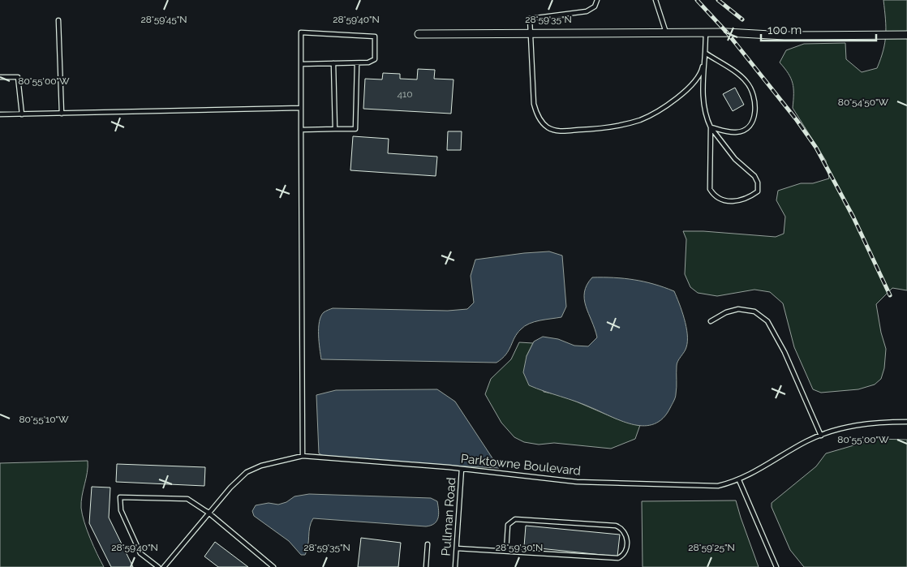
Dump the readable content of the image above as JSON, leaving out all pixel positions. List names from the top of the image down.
{
  "streets": {
    "lane": ["Parktowne Boulevard", "Pullman Road"]
  },
  "crossings": [
    ["Parktowne Boulevard", "Pullman Road"]
  ],
  "house_numbers": ["410"],
  "scale_bar": "100 m",
  "coordinates": [
    "28°59'45\"N",
    "28°59'40\"N",
    "28°59'35\"N",
    "80°55'00\"W",
    "80°54'50\"W",
    "80°55'10\"W",
    "28°59'30\"N",
    "28°59'25\"N"
  ]
}
